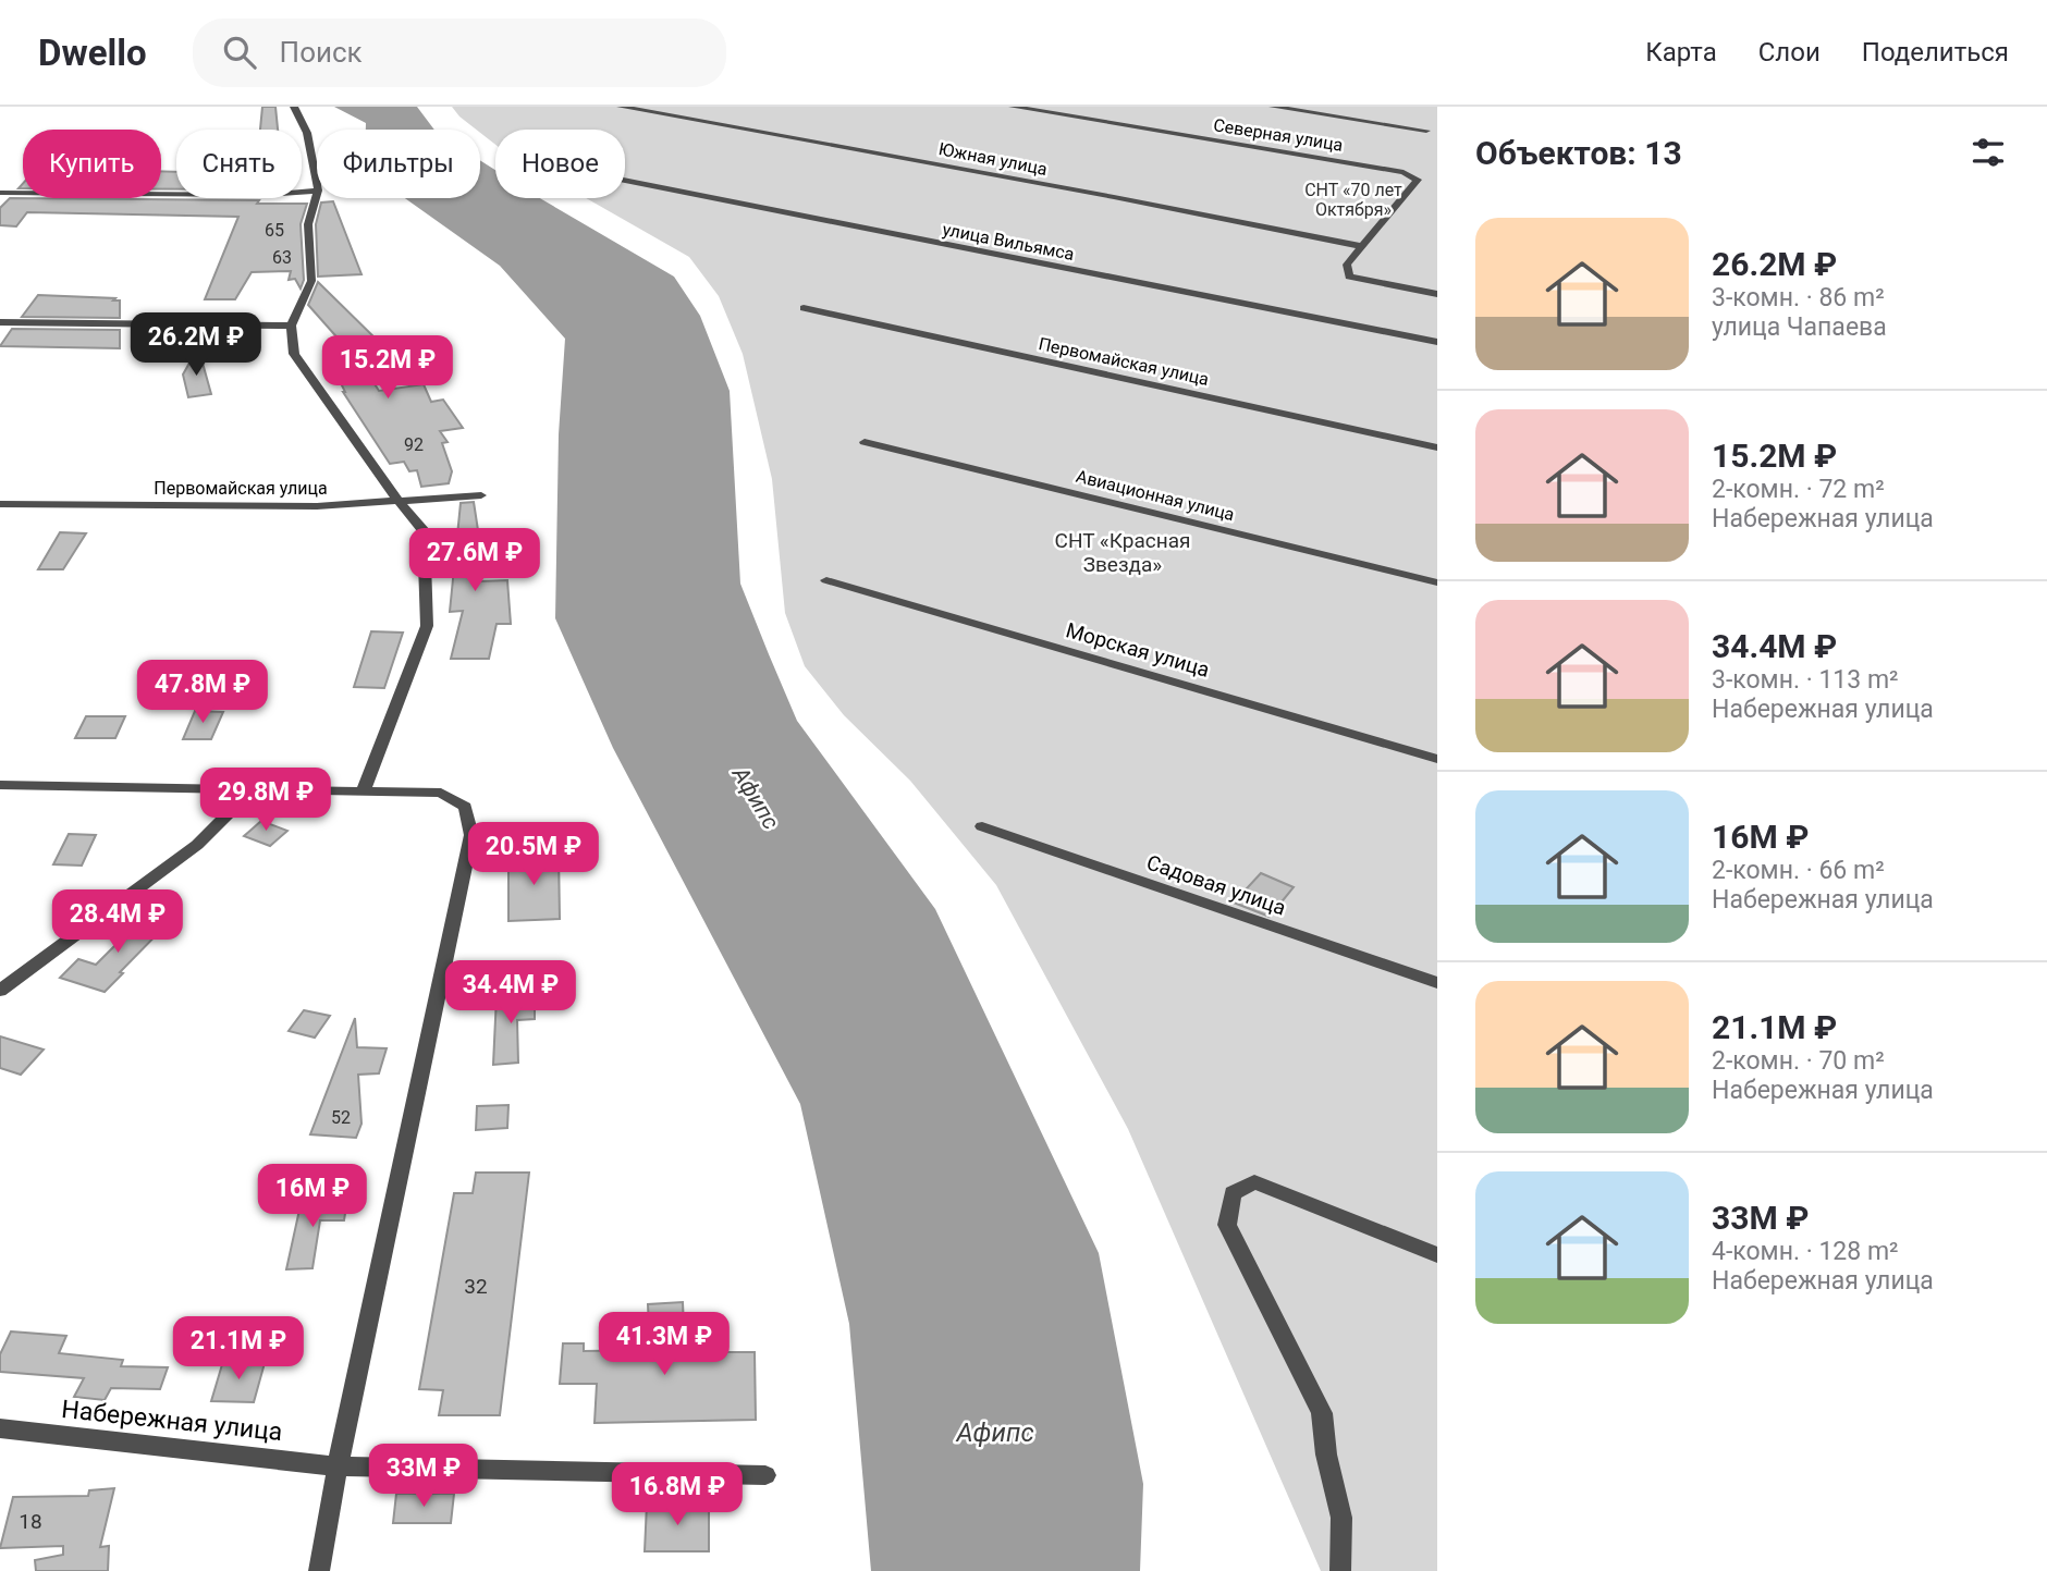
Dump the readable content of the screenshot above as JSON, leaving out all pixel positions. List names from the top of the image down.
{
  "streets": {
    "street": [
      "Северная улица",
      "Южная улица",
      "улица Вильямса",
      "Первомайская улица",
      "Авиационная улица",
      "Морская улица",
      "Садовая улица",
      "Набережная улица"
    ]
  },
  "crossings": [
    ["Северная улица", "Южная улица"]
  ],
  "water": ["Афипс"],
  "parks": ["СНТ «70 лет Октября»", "СНТ «Красная Звезда»"],
  "house_numbers": [
    "65",
    "63",
    "92",
    "52",
    "32",
    "18"
  ],
  "page": {
    "header": "Dwello",
    "search": "Поиск",
    "nav": ["Карта", "Слои", "Поделиться"],
    "heading": "Объектов: 13",
    "chip": [
      "Купить",
      "Снять",
      "Фильтры",
      "Новое"
    ],
    "list": [
      {
        "name": "26.2M ₽",
        "note": "3-комн. · 86 m² · улица Чапаева"
      },
      {
        "name": "15.2M ₽",
        "note": "2-комн. · 72 m² · Набережная улица"
      },
      {
        "name": "34.4M ₽",
        "note": "3-комн. · 113 m² · Набережная улица"
      },
      {
        "name": "16M ₽",
        "note": "2-комн. · 66 m² · Набережная улица"
      },
      {
        "name": "21.1M ₽",
        "note": "2-комн. · 70 m² · Набережная улица"
      },
      {
        "name": "33M ₽",
        "note": "4-комн. · 128 m² · Набережная улица"
      }
    ],
    "price": [
      "26.2M ₽",
      "15.2M ₽",
      "27.6M ₽",
      "47.8M ₽",
      "29.8M ₽",
      "20.5M ₽",
      "28.4M ₽",
      "34.4M ₽",
      "16M ₽",
      "41.3M ₽",
      "21.1M ₽",
      "33M ₽",
      "16.8M ₽"
    ]
  }
}
